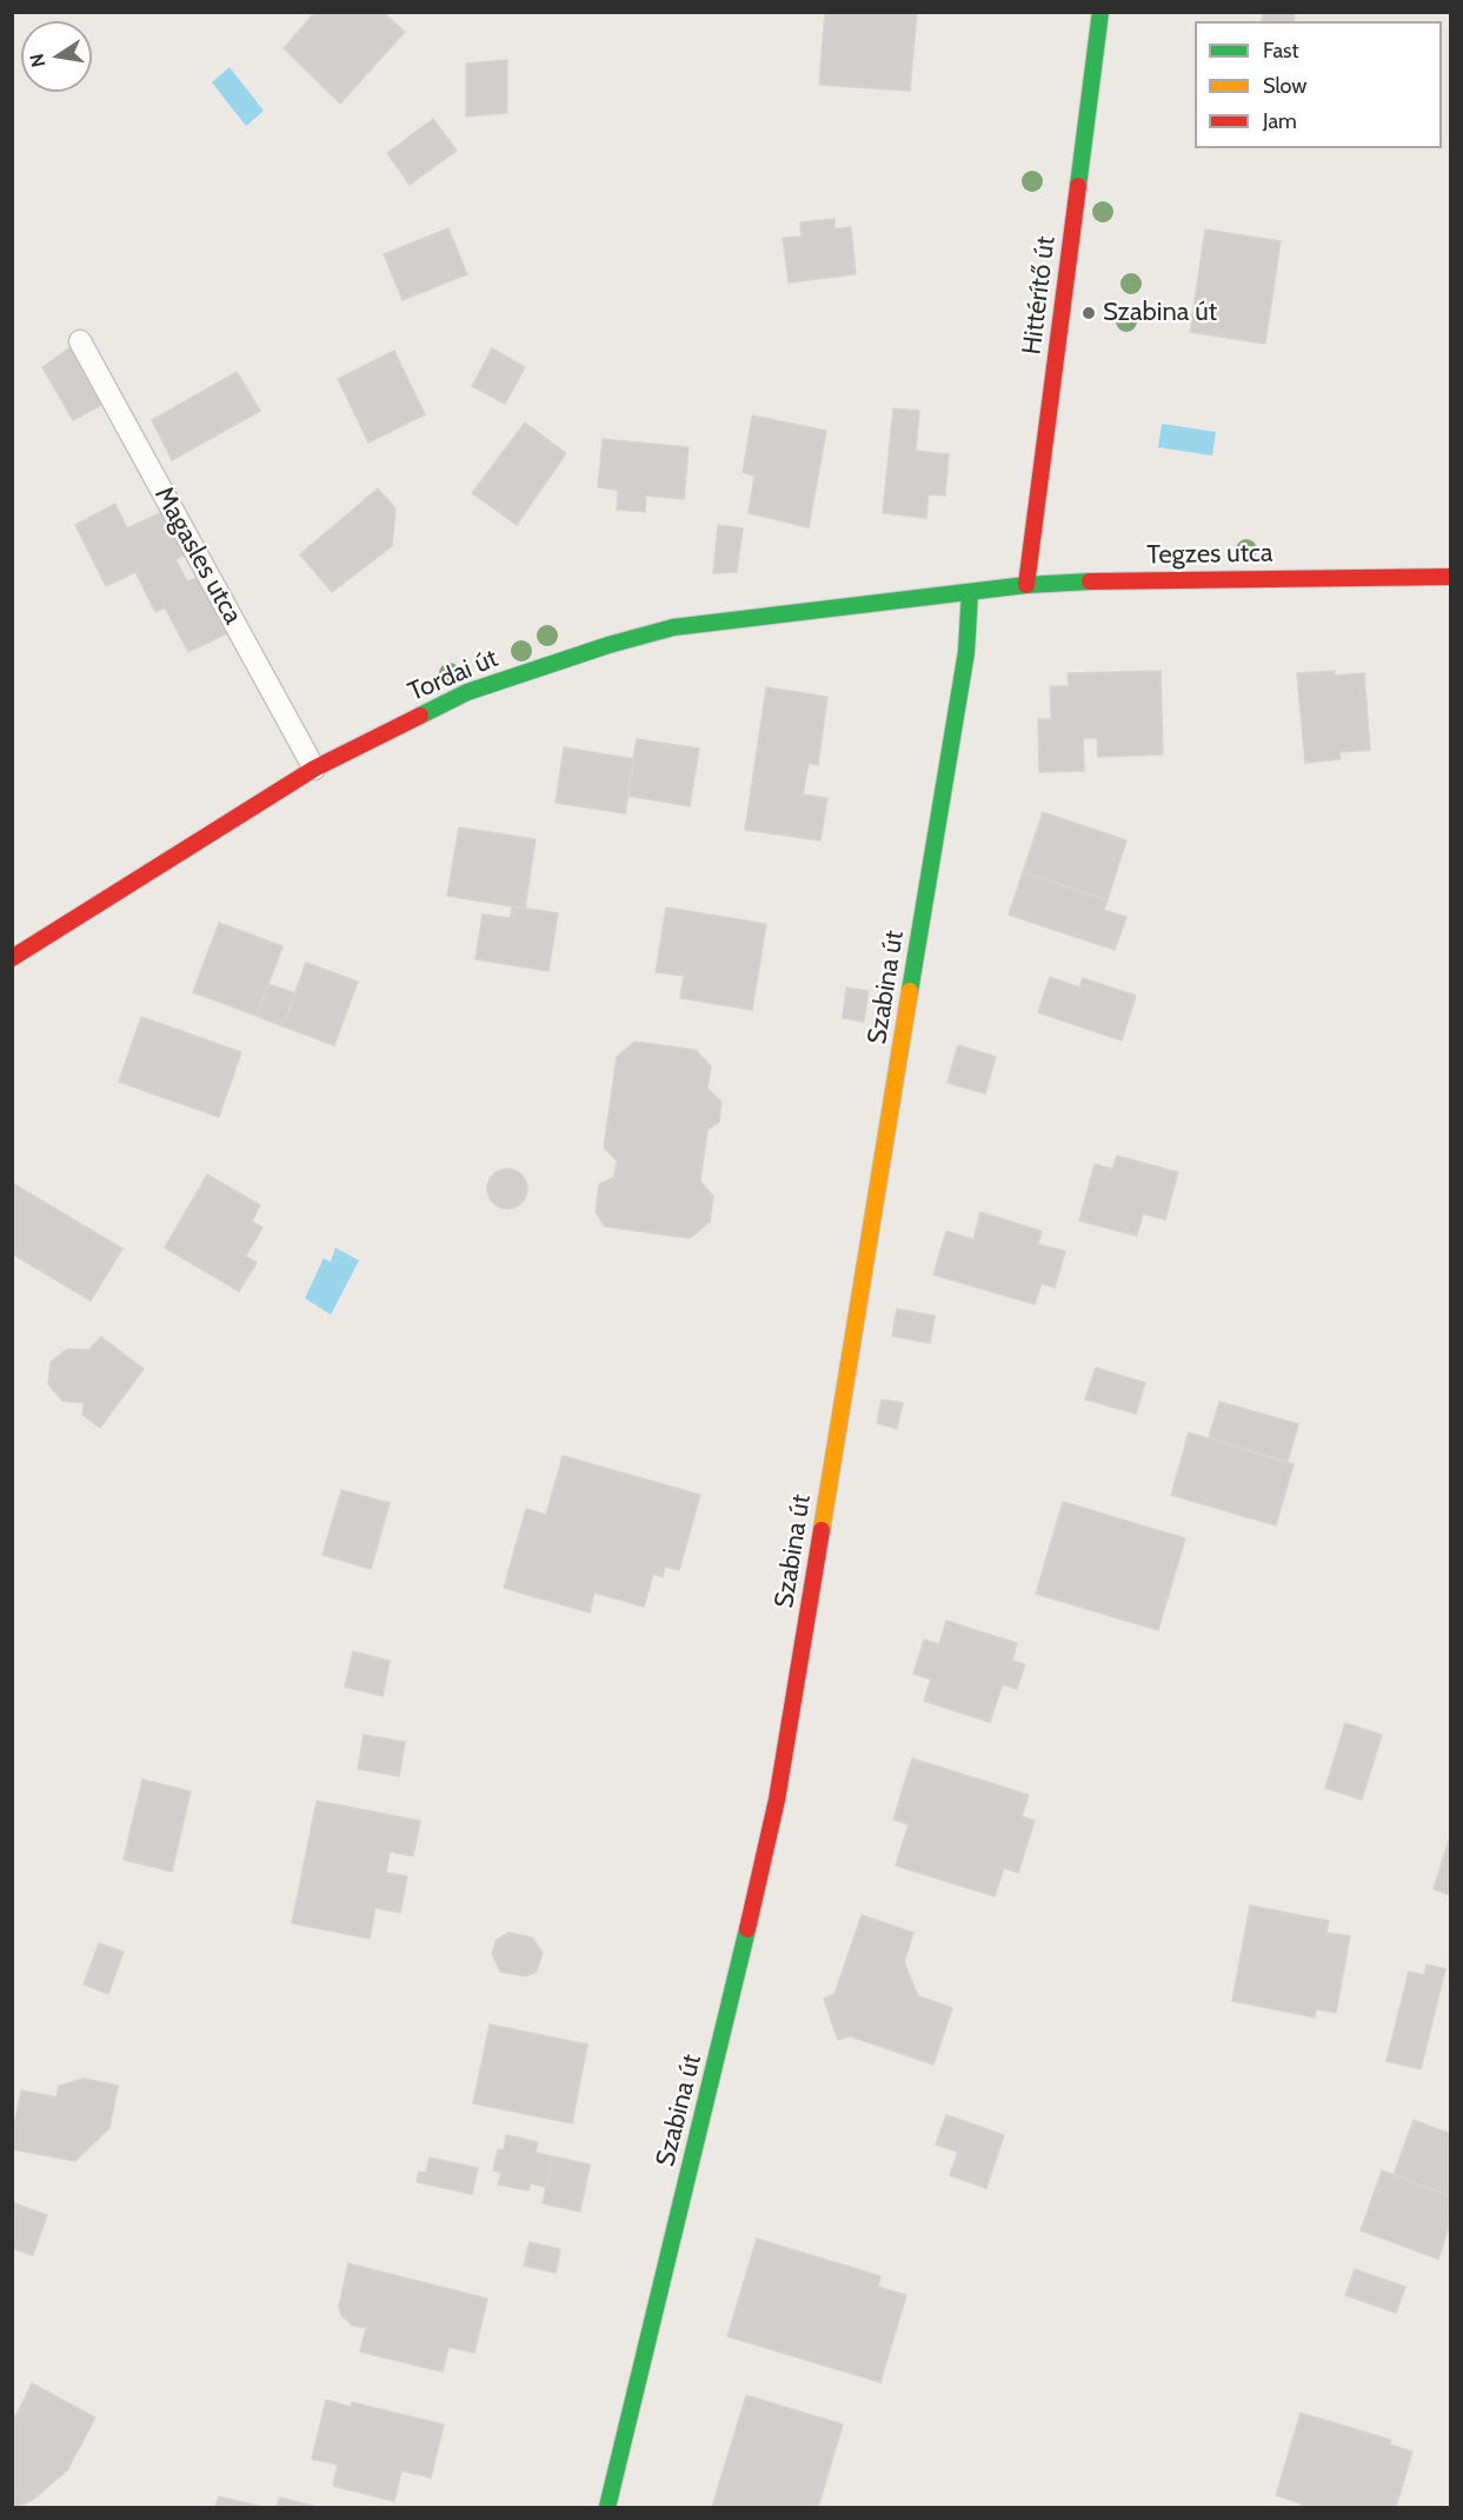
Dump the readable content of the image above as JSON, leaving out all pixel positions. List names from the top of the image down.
{
  "streets": {
    "street": [
      "Hittérítő út",
      "Tegzes utca",
      "Tordai út",
      "Szabina út"
    ],
    "lane": ["Magasles utca"]
  },
  "crossings": [
    ["Hittérítő út", "Tegzes utca"],
    ["Tegzes utca", "Tordai út"],
    ["Tegzes utca", "Szabina út"],
    ["Magasles utca", "Tordai út"],
    ["Tordai út", "Szabina út"]
  ],
  "places": ["Szabina út"],
  "legend": ["Fast", "Slow", "Jam"],
  "north": "left"
}
